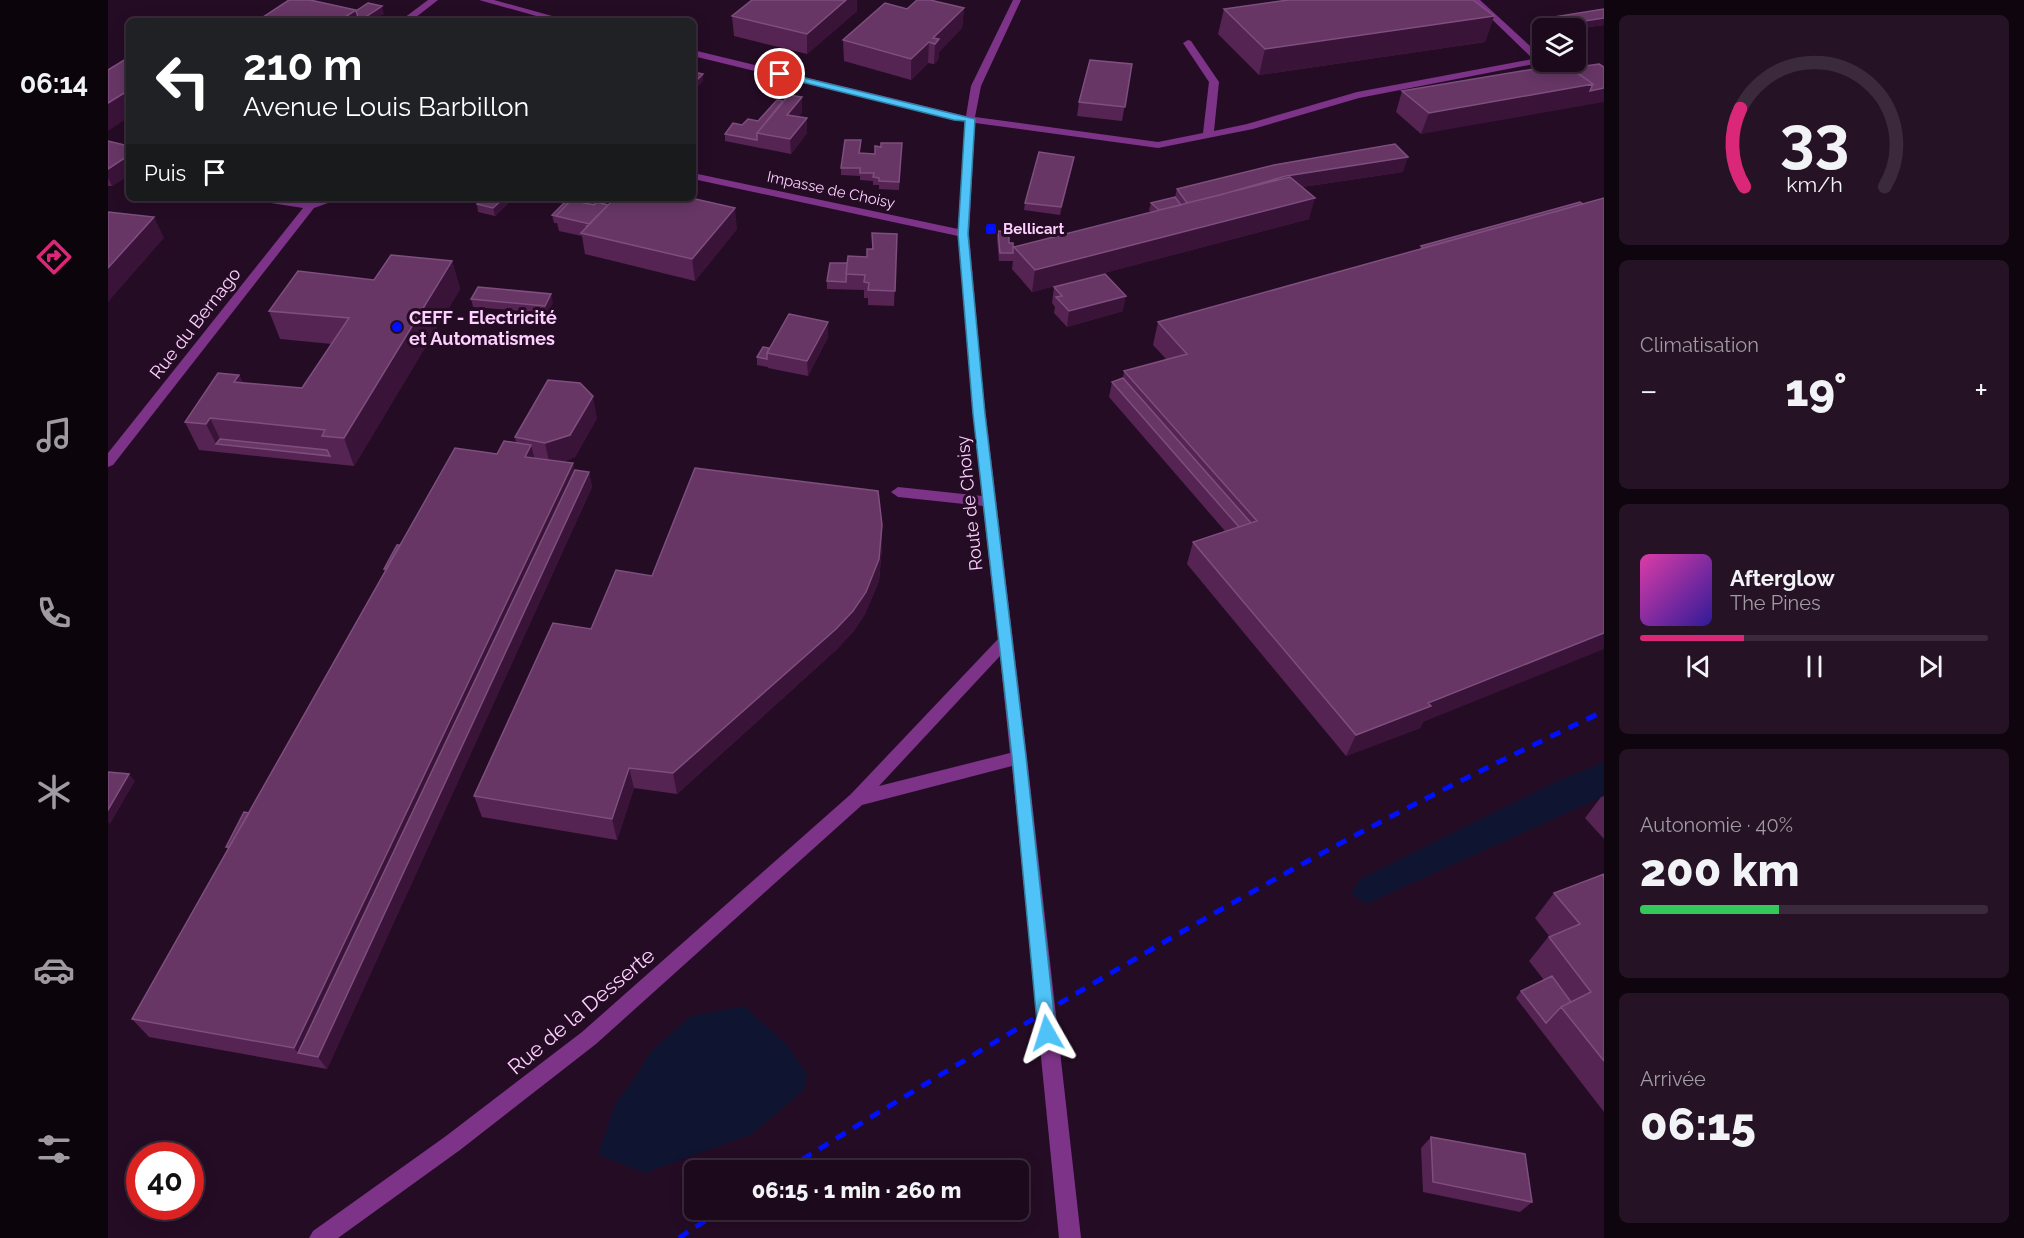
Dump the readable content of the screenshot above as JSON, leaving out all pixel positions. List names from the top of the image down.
{
  "streets": {
    "street": [
      "Impasse de Choisy",
      "Rue du Bernago",
      "Route de Choisy",
      "Rue de la Desserte"
    ]
  },
  "crossings": [
    ["Impasse de Choisy", "Route de Choisy"],
    ["Route de Choisy", "Rue de la Desserte"]
  ],
  "places": {
    "transit": ["Bellicart"],
    "other": ["CEFF - Electricité et Automatismes"]
  },
  "page": {
    "tabs": "06:14",
    "turn": ["210 m", "Avenue Louis Barbillon"],
    "then": "Puis",
    "tile": [
      "Climatisation",
      ["Autonomie · 40%", "200 km"],
      ["Arrivée", "06:15"]
    ],
    "heat": ["−", "19°", "+"],
    "song": ["Afterglow", "The Pines"],
    "limit": "40",
    "trip": "06:15 · 1 min · 260 m",
    "gauge": ["33", "km/h"]
  }
}
